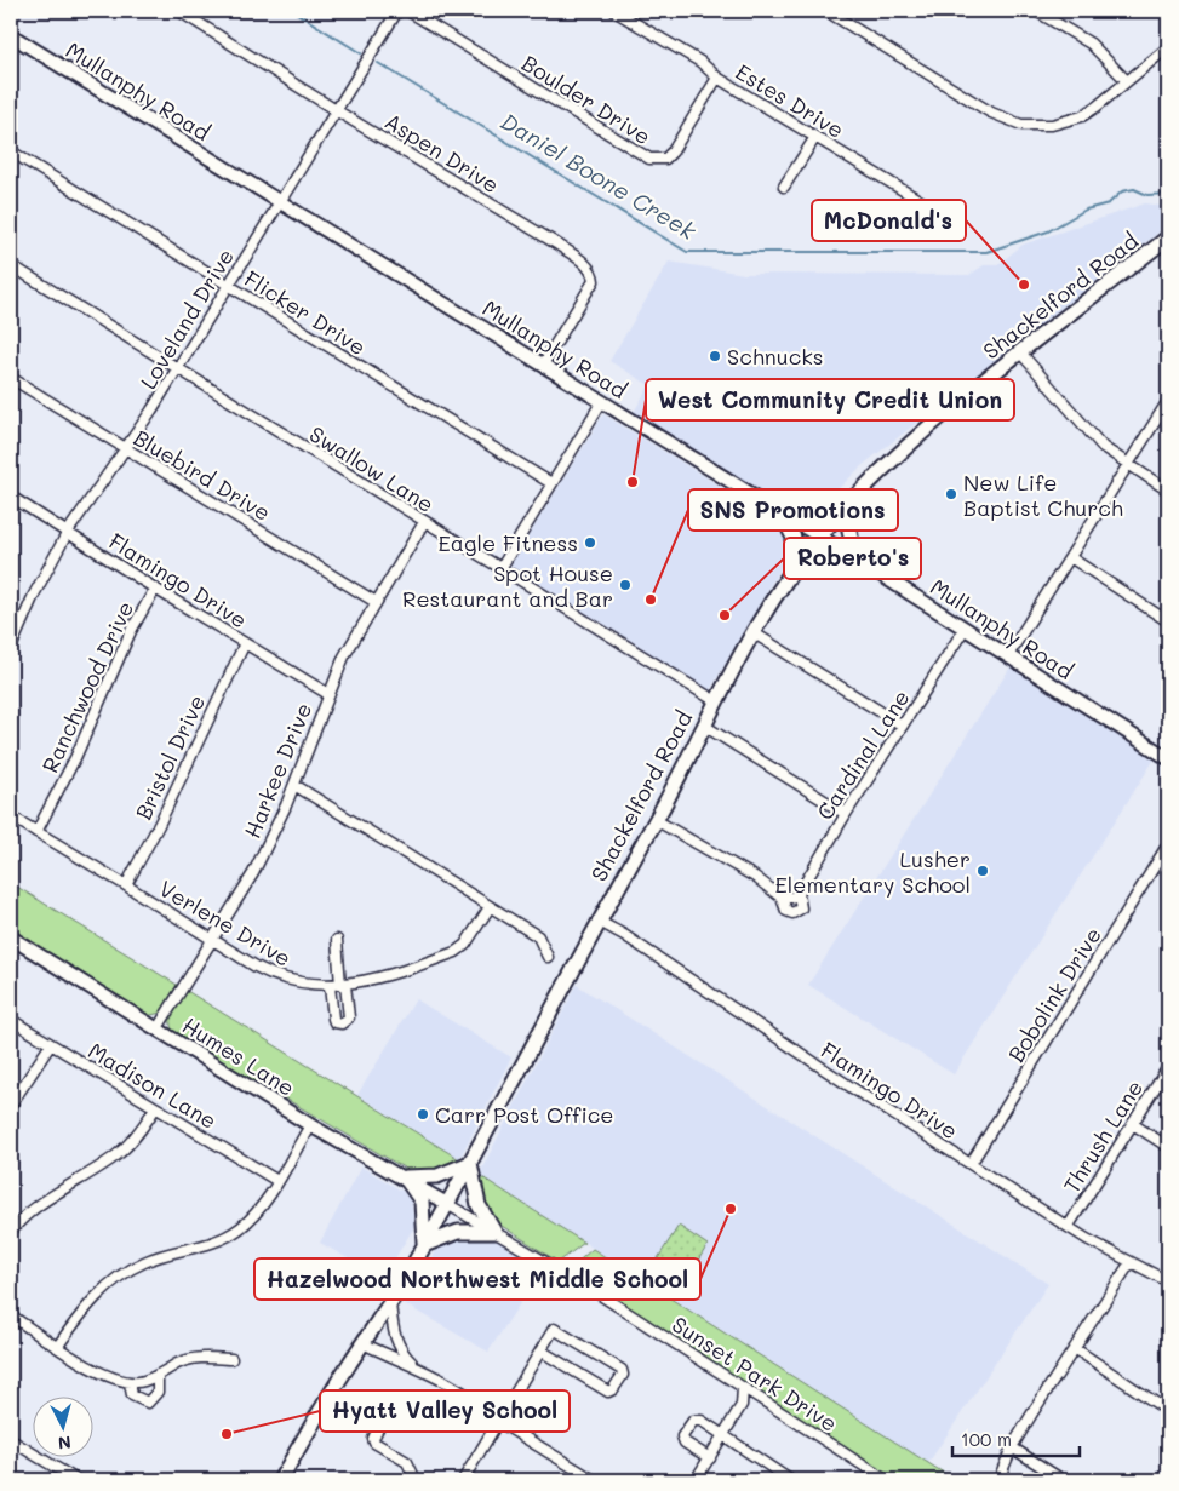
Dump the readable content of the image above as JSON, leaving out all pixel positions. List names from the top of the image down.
{
  "streets": {
    "main road": ["Shackelford Road"],
    "street": [
      "Mullanphy Road",
      "Boulder Drive",
      "Estes Drive",
      "Aspen Drive",
      "Flicker Drive",
      "Loveland Drive",
      "Swallow Lane",
      "Bluebird Drive",
      "Flamingo Drive",
      "Ranchwood Drive",
      "Cardinal Lane",
      "Bristol Drive",
      "Harkee Drive",
      "Verlene Drive",
      "Bobolink Drive",
      "Humes Lane",
      "Madison Lane",
      "Thrush Lane",
      "Sunset Park Drive"
    ]
  },
  "crossings": [
    ["Mullanphy Road", "Aspen Drive"],
    ["Mullanphy Road", "Shackelford Road"],
    ["Mullanphy Road", "Loveland Drive"],
    ["Mullanphy Road", "Cardinal Lane"],
    ["Boulder Drive", "Estes Drive"],
    ["Aspen Drive", "Loveland Drive"],
    ["Shackelford Road", "Swallow Lane"],
    ["Shackelford Road", "Flamingo Drive"],
    ["Shackelford Road", "Cardinal Lane"],
    ["Shackelford Road", "Humes Lane"],
    ["Shackelford Road", "Sunset Park Drive"],
    ["Flicker Drive", "Loveland Drive"],
    ["Loveland Drive", "Swallow Lane"],
    ["Loveland Drive", "Bluebird Drive"],
    ["Loveland Drive", "Flamingo Drive"],
    ["Swallow Lane", "Harkee Drive"],
    ["Bluebird Drive", "Harkee Drive"],
    ["Flamingo Drive", "Ranchwood Drive"],
    ["Flamingo Drive", "Bristol Drive"],
    ["Flamingo Drive", "Harkee Drive"],
    ["Flamingo Drive", "Bobolink Drive"],
    ["Flamingo Drive", "Thrush Lane"],
    ["Ranchwood Drive", "Verlene Drive"],
    ["Bristol Drive", "Verlene Drive"],
    ["Harkee Drive", "Verlene Drive"],
    ["Harkee Drive", "Humes Lane"],
    ["Humes Lane", "Sunset Park Drive"]
  ],
  "water": ["Daniel Boone Creek"],
  "places": [
    "McDonald's",
    "Schnucks",
    "West Community Credit Union",
    "New Life Baptist Church",
    "Eagle Fitness",
    "Spot House Restaurant and Bar",
    "SNS Promotions",
    "Roberto's",
    "Lusher Elementary School",
    "Carr Post Office",
    "Hazelwood Northwest Middle School",
    "Hyatt Valley School"
  ],
  "scale_bar": "100 m",
  "north": "bottom"
}
